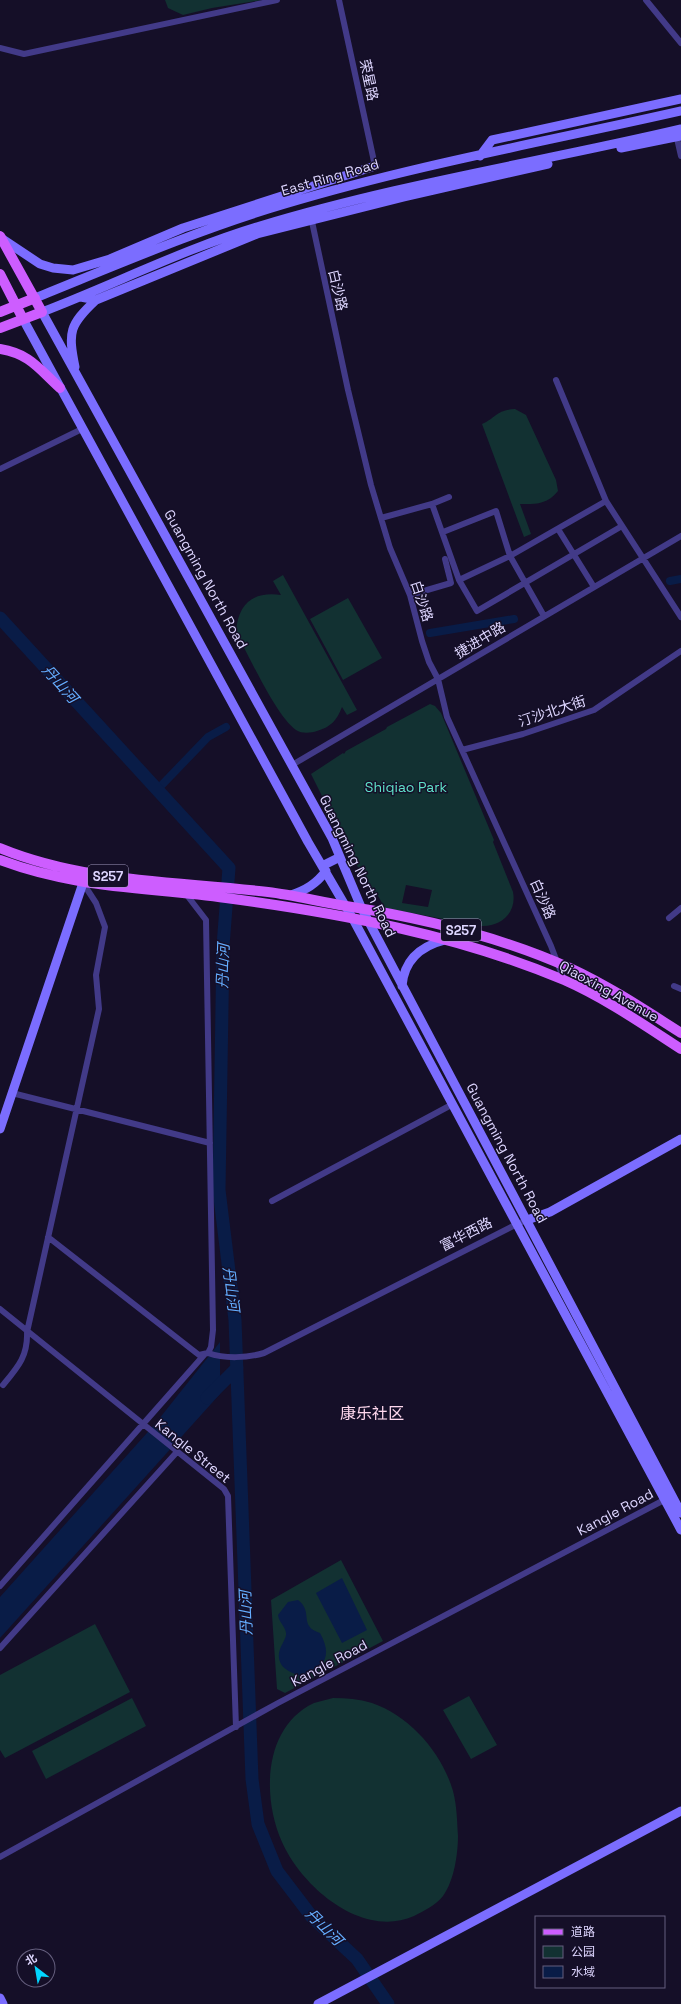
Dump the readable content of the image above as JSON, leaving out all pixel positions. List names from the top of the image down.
{
  "streets": {
    "main road": [
      "East Ring Road",
      "Guangming North Road",
      "S257",
      "Qiaoxing Avenue",
      "富华西路"
    ],
    "street": [
      "荣星路",
      "白沙路",
      "捷进中路",
      "汀沙北大街",
      "Kangle Street",
      "Kangle Road"
    ]
  },
  "crossings": [
    ["East Ring Road", "白沙路"],
    ["East Ring Road", "Guangming North Road"],
    ["白沙路", "捷进中路"],
    ["白沙路", "汀沙北大街"],
    ["白沙路", "Qiaoxing Avenue"],
    ["Guangming North Road", "捷进中路"],
    ["Guangming North Road", "Qiaoxing Avenue"],
    ["Guangming North Road", "富华西路"],
    ["Guangming North Road", "Kangle Road"],
    ["S257", "Qiaoxing Avenue"],
    ["Kangle Street", "Kangle Road"]
  ],
  "districts": ["康乐社区"],
  "water": ["丹山河"],
  "parks": ["Shiqiao Park"],
  "legend": ["道路", "公园", "水域"],
  "north": "top left"
}
